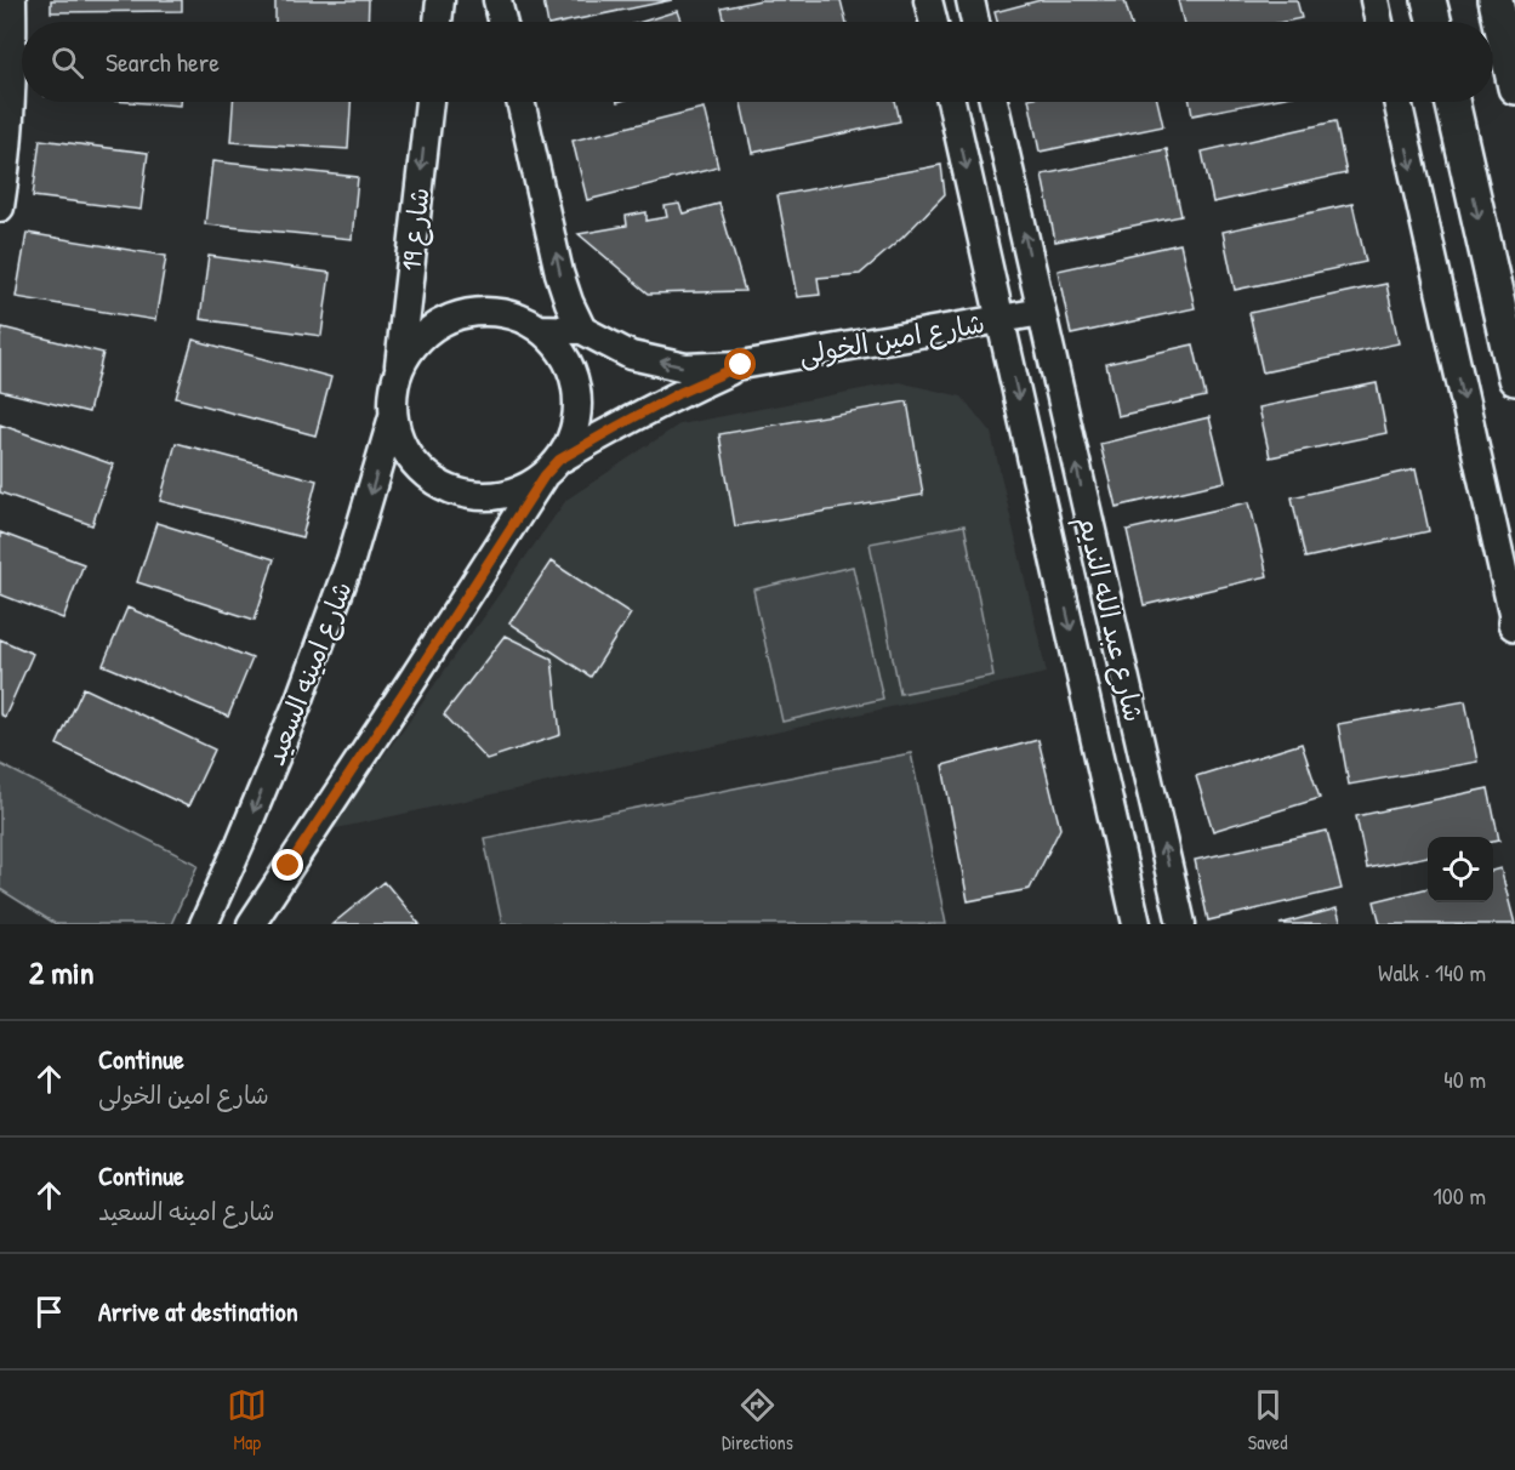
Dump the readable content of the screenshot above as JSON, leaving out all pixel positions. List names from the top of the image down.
{
  "streets": {
    "street": [
      "شارع 19",
      "شارع امين الخولى",
      "شارع عبد الله النديم",
      "شارع امينه السعيد"
    ]
  },
  "crossings": [
    ["شارع 19", "شارع امين الخولى"],
    ["شارع 19", "شارع امينه السعيد"],
    ["شارع امين الخولى", "شارع عبد الله النديم"],
    ["شارع امين الخولى", "شارع امينه السعيد"]
  ],
  "page": {
    "search": "Search here",
    "heading": ["2 min", "Walk · 140 m"],
    "list": [
      ["Continue", "شارع امين الخولى", "40 m"],
      ["Continue", "شارع امينه السعيد", "100 m"],
      "Arrive at destination"
    ],
    "nav": ["Map", "Directions", "Saved"]
  }
}
